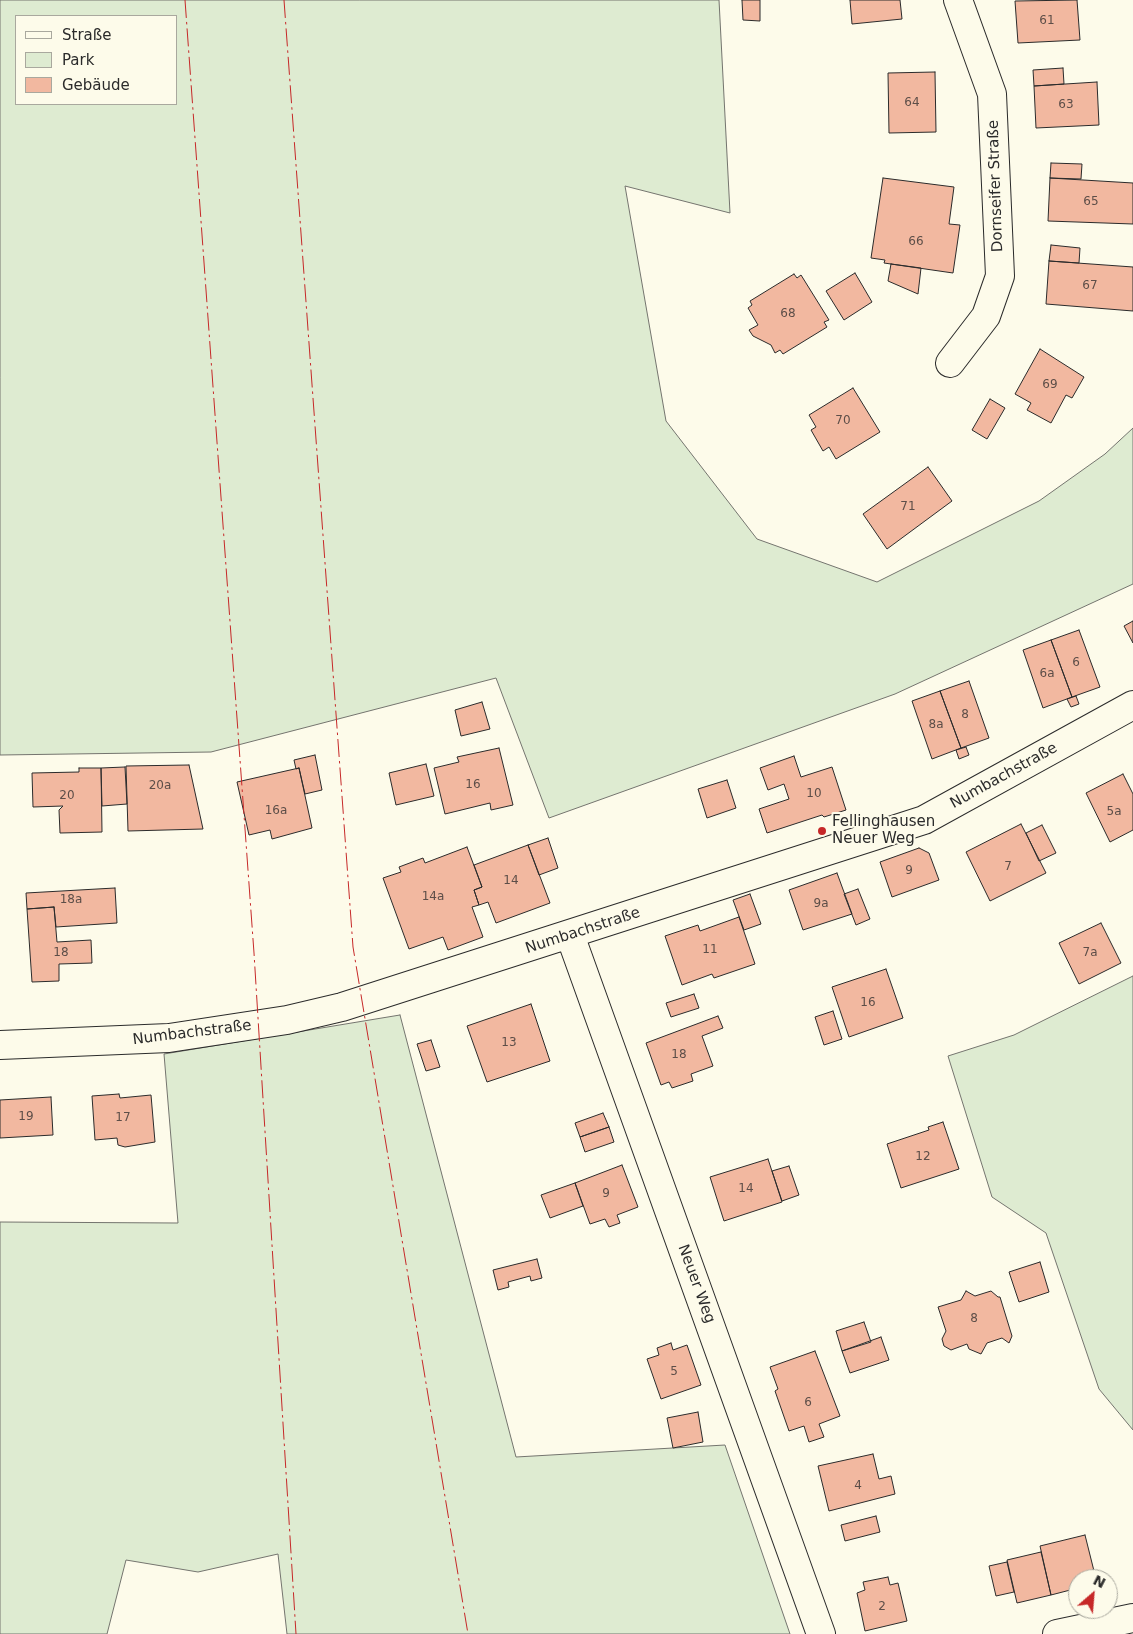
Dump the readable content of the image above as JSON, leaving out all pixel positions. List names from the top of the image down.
{
  "streets": {
    "street": ["Dornseifer Straße", "Numbachstraße", "Neuer Weg"]
  },
  "crossings": [
    ["Numbachstraße", "Neuer Weg"]
  ],
  "places": ["Fellinghausen Neuer Weg"],
  "house_numbers": [
    "61",
    "64",
    "63",
    "65",
    "66",
    "67",
    "68",
    "69",
    "70",
    "71",
    "6",
    "6a",
    "8",
    "8a",
    "16",
    "20a",
    "10",
    "20",
    "16a",
    "5a",
    "7",
    "9",
    "14",
    "14a",
    "18a",
    "9a",
    "11",
    "18",
    "7a",
    "16",
    "13",
    "18",
    "19",
    "17",
    "12",
    "14",
    "9",
    "8",
    "5",
    "6",
    "4",
    "2"
  ],
  "legend": ["Straße", "Park", "Gebäude"],
  "north": "top right"
}
